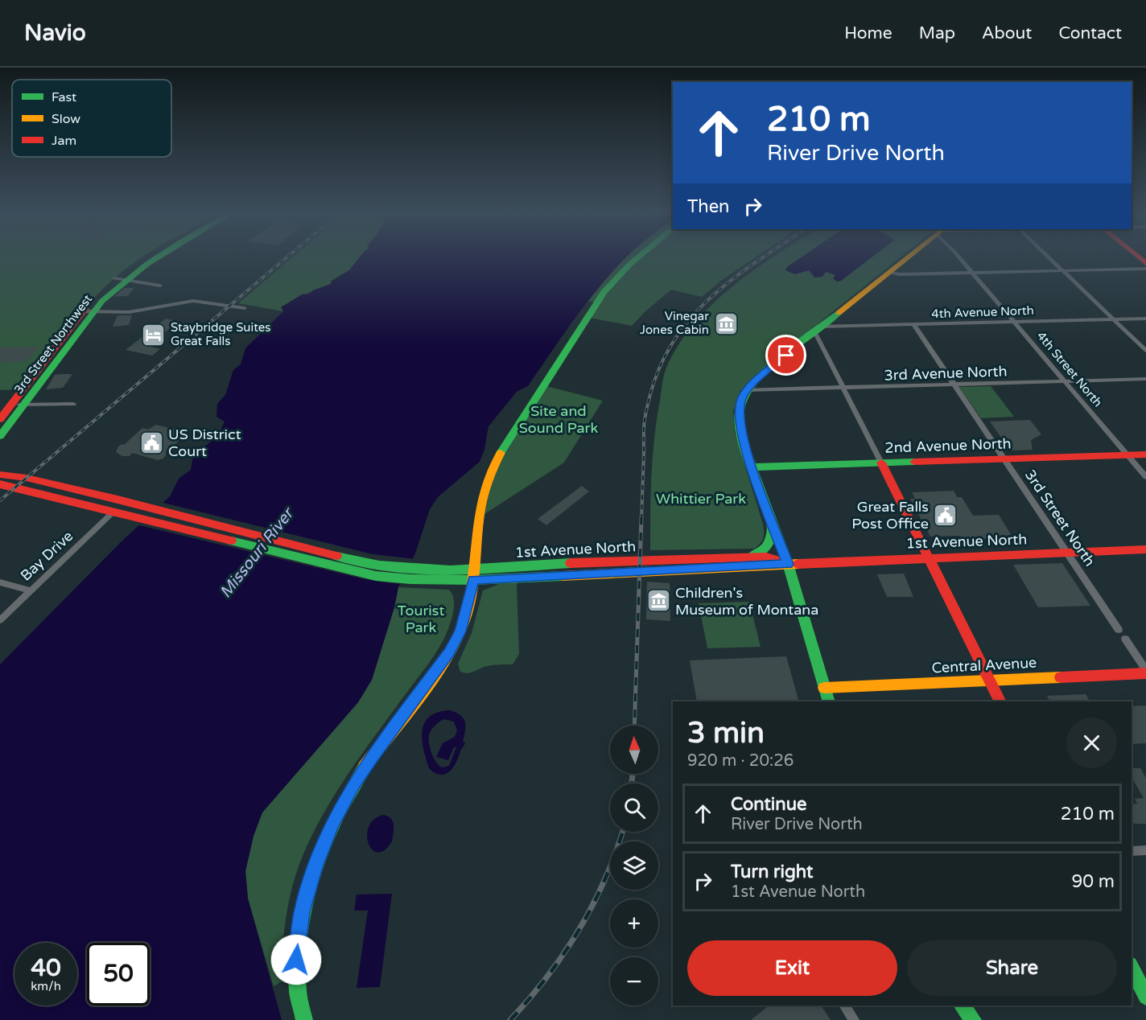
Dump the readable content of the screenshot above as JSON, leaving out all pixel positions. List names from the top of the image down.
{
  "streets": {
    "main road": [
      "3rd Street Northwest",
      "2nd Avenue North",
      "1st Avenue North",
      "Central Avenue"
    ],
    "street": [
      "4th Avenue North",
      "4th Street North",
      "3rd Avenue North",
      "3rd Street North",
      "Bay Drive"
    ]
  },
  "crossings": [
    ["4th Avenue North", "4th Street North"],
    ["4th Avenue North", "3rd Street North"],
    ["4th Street North", "3rd Avenue North"],
    ["4th Street North", "2nd Avenue North"],
    ["3rd Avenue North", "3rd Street North"],
    ["2nd Avenue North", "3rd Street North"],
    ["3rd Street North", "1st Avenue North"]
  ],
  "water": ["Missouri River"],
  "parks": ["Site and Sound Park", "Whittier Park", "Tourist Park"],
  "places": {
    "museum": ["Vinegar Jones Cabin", "Children's Museum of Montana"],
    "hotel": ["Staybridge Suites Great Falls"],
    "public building": ["US District Court", "Great Falls Post Office"]
  },
  "legend": ["Fast", "Slow", "Jam"],
  "north": "top",
  "page": {
    "header": "Navio",
    "nav": [
      "Home",
      "Map",
      "About",
      "Contact"
    ],
    "turn": ["210 m", "River Drive North"],
    "then": "Then",
    "heading": ["3 min", "920 m · 20:26"],
    "map_buttons": ["+", "−"],
    "list": [
      {
        "name": "Continue",
        "note": "River Drive North",
        "value": "210 m"
      },
      {
        "name": "Turn right",
        "note": "1st Avenue North",
        "value": "90 m"
      }
    ],
    "buttons": ["Exit", "Share"],
    "speed": "40 km/h",
    "limit": "50"
  }
}
